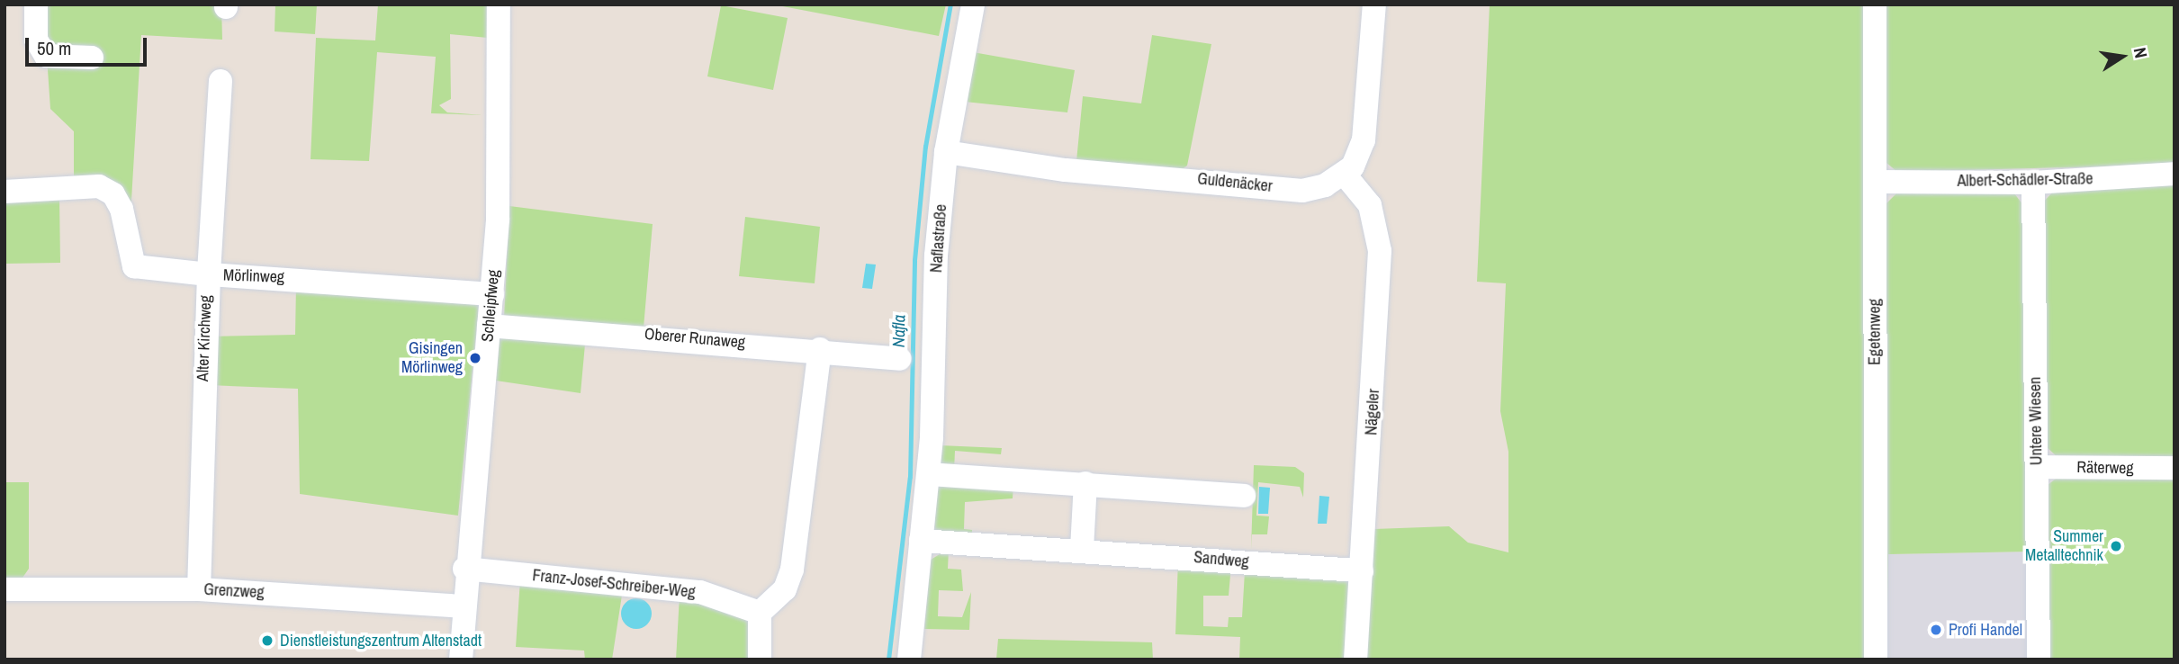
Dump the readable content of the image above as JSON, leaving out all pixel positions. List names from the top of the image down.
{
  "streets": {
    "street": [
      "Albert-Schädler-Straße",
      "Guldenäcker",
      "Naflastraße",
      "Mörlinweg",
      "Schleipfweg",
      "Egetenweg",
      "Alter Kirchweg",
      "Oberer Runaweg",
      "Nägeler",
      "Untere Wiesen",
      "Räterweg",
      "Sandweg",
      "Franz-Josef-Schreiber-Weg",
      "Grenzweg"
    ]
  },
  "crossings": [
    ["Albert-Schädler-Straße", "Egetenweg"],
    ["Albert-Schädler-Straße", "Untere Wiesen"],
    ["Guldenäcker", "Naflastraße"],
    ["Guldenäcker", "Nägeler"],
    ["Naflastraße", "Sandweg"],
    ["Mörlinweg", "Schleipfweg"],
    ["Mörlinweg", "Alter Kirchweg"],
    ["Schleipfweg", "Oberer Runaweg"],
    ["Schleipfweg", "Franz-Josef-Schreiber-Weg"],
    ["Schleipfweg", "Grenzweg"],
    ["Alter Kirchweg", "Grenzweg"],
    ["Nägeler", "Sandweg"],
    ["Untere Wiesen", "Räterweg"]
  ],
  "water": ["Nafla"],
  "places": [
    "Gisingen Mörlinweg",
    "Summer Metalltechnik",
    "Profi Handel",
    "Dienstleistungszentrum Altenstadt"
  ],
  "scale_bar": "50 m",
  "north": "right"
}
